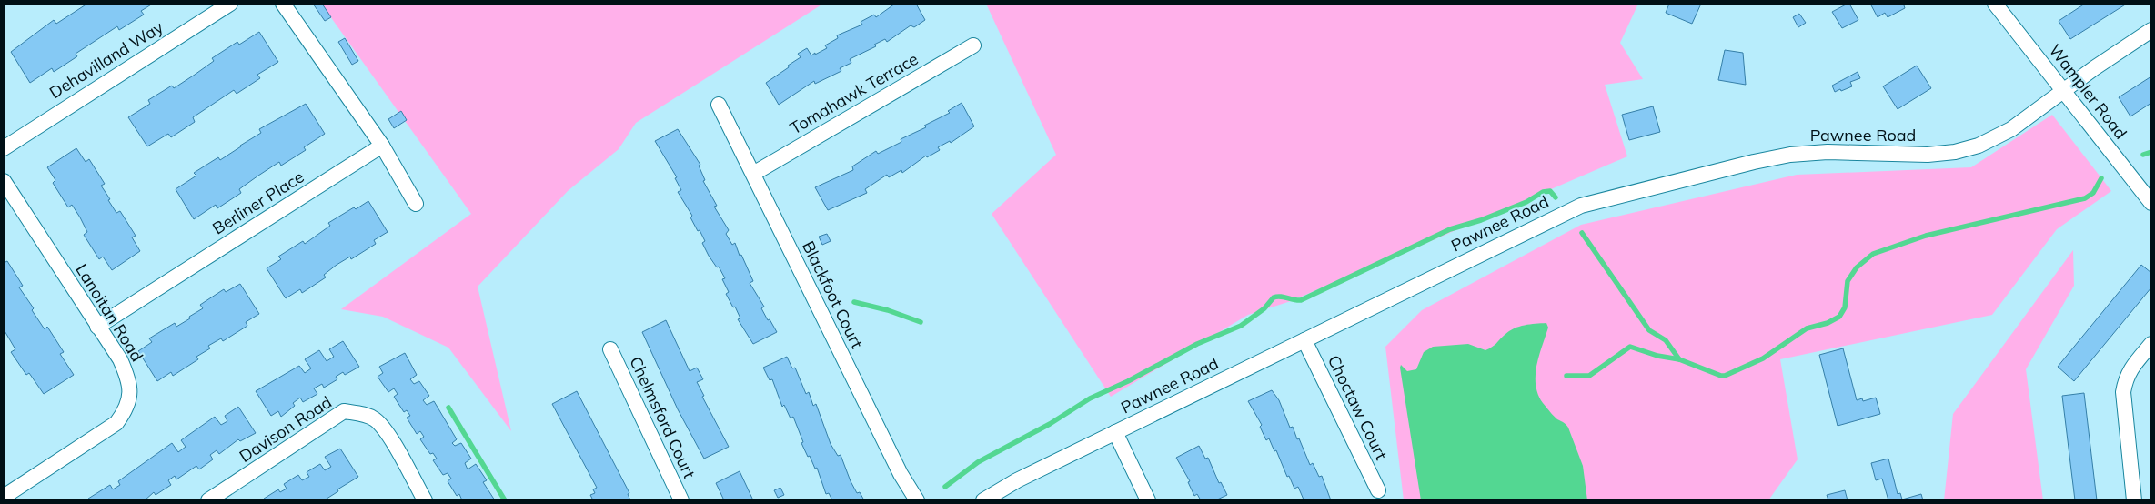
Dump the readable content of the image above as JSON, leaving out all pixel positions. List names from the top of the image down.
{
  "streets": {
    "street": [
      "Dehavilland Way",
      "Wampler Road",
      "Tomahawk Terrace",
      "Pawnee Road",
      "Berliner Place",
      "Blackfoot Court",
      "Lanoitan Road",
      "Choctaw Court",
      "Chelmsford Court",
      "Davison Road"
    ]
  },
  "crossings": [
    ["Wampler Road", "Pawnee Road"],
    ["Tomahawk Terrace", "Blackfoot Court"],
    ["Pawnee Road", "Choctaw Court"],
    ["Berliner Place", "Lanoitan Road"]
  ]
}
